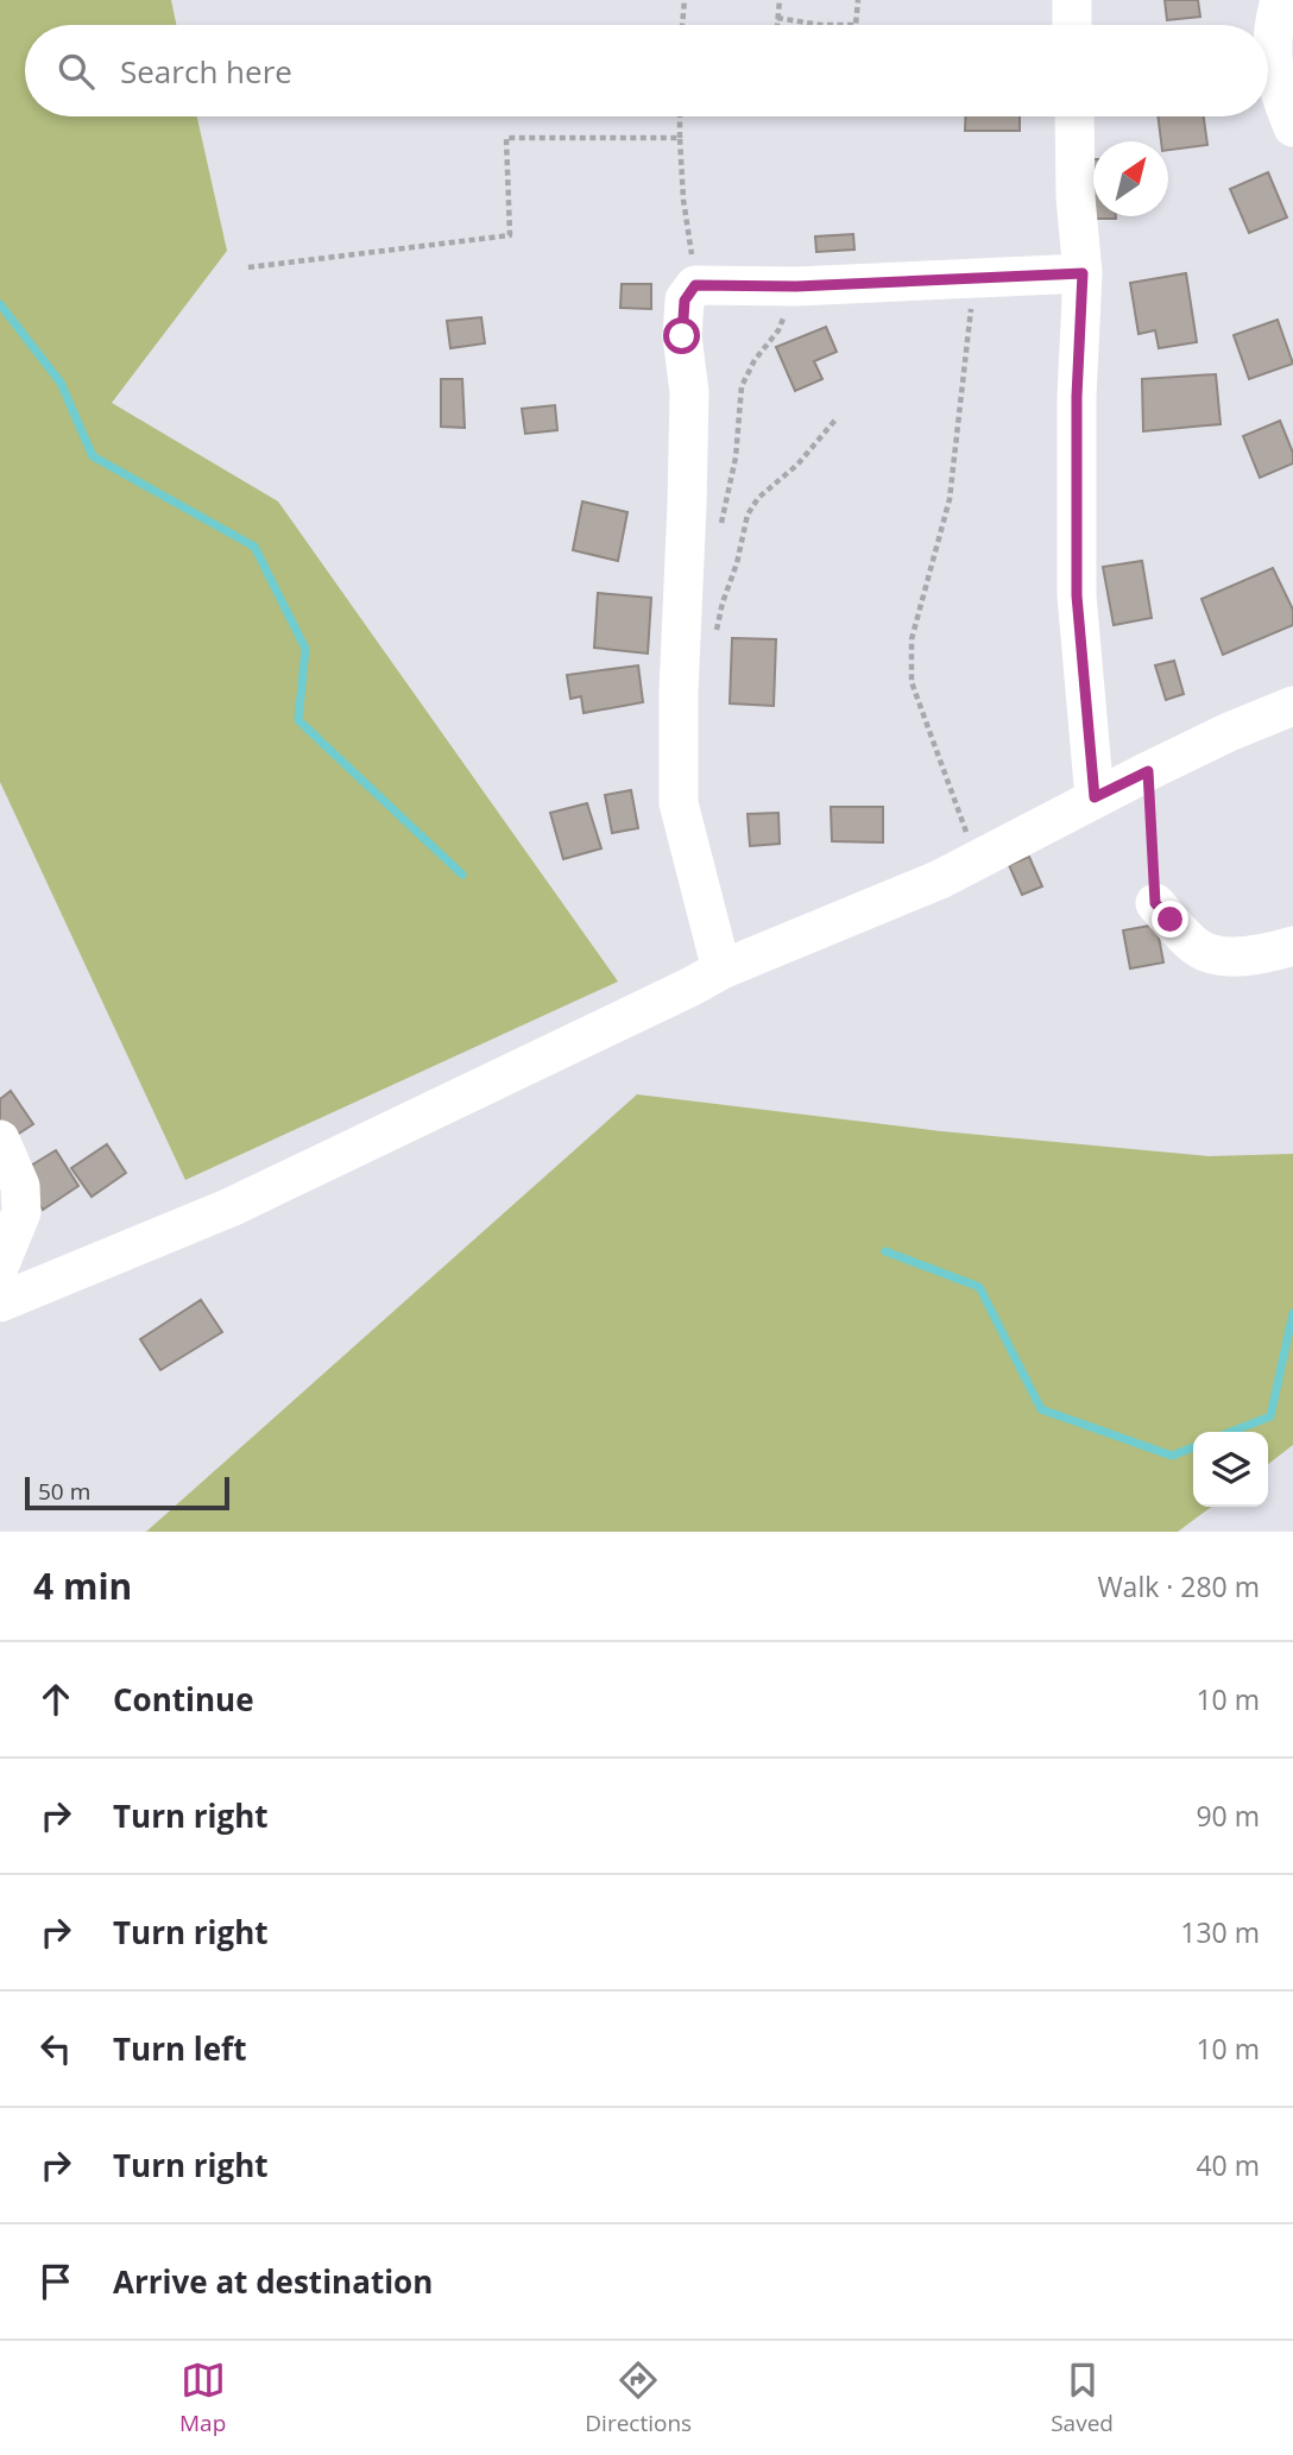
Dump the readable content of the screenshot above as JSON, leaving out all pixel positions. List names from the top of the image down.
{
  "scale_bar": "50 m",
  "north": "top right",
  "page": {
    "search": "Search here",
    "scale": "50 m",
    "heading": ["4 min", "Walk · 280 m"],
    "list": [
      ["Continue", "10 m"],
      ["Turn right", "90 m"],
      ["Turn right", "130 m"],
      ["Turn left", "10 m"],
      ["Turn right", "40 m"],
      "Arrive at destination"
    ],
    "nav": ["Map", "Directions", "Saved"]
  }
}
